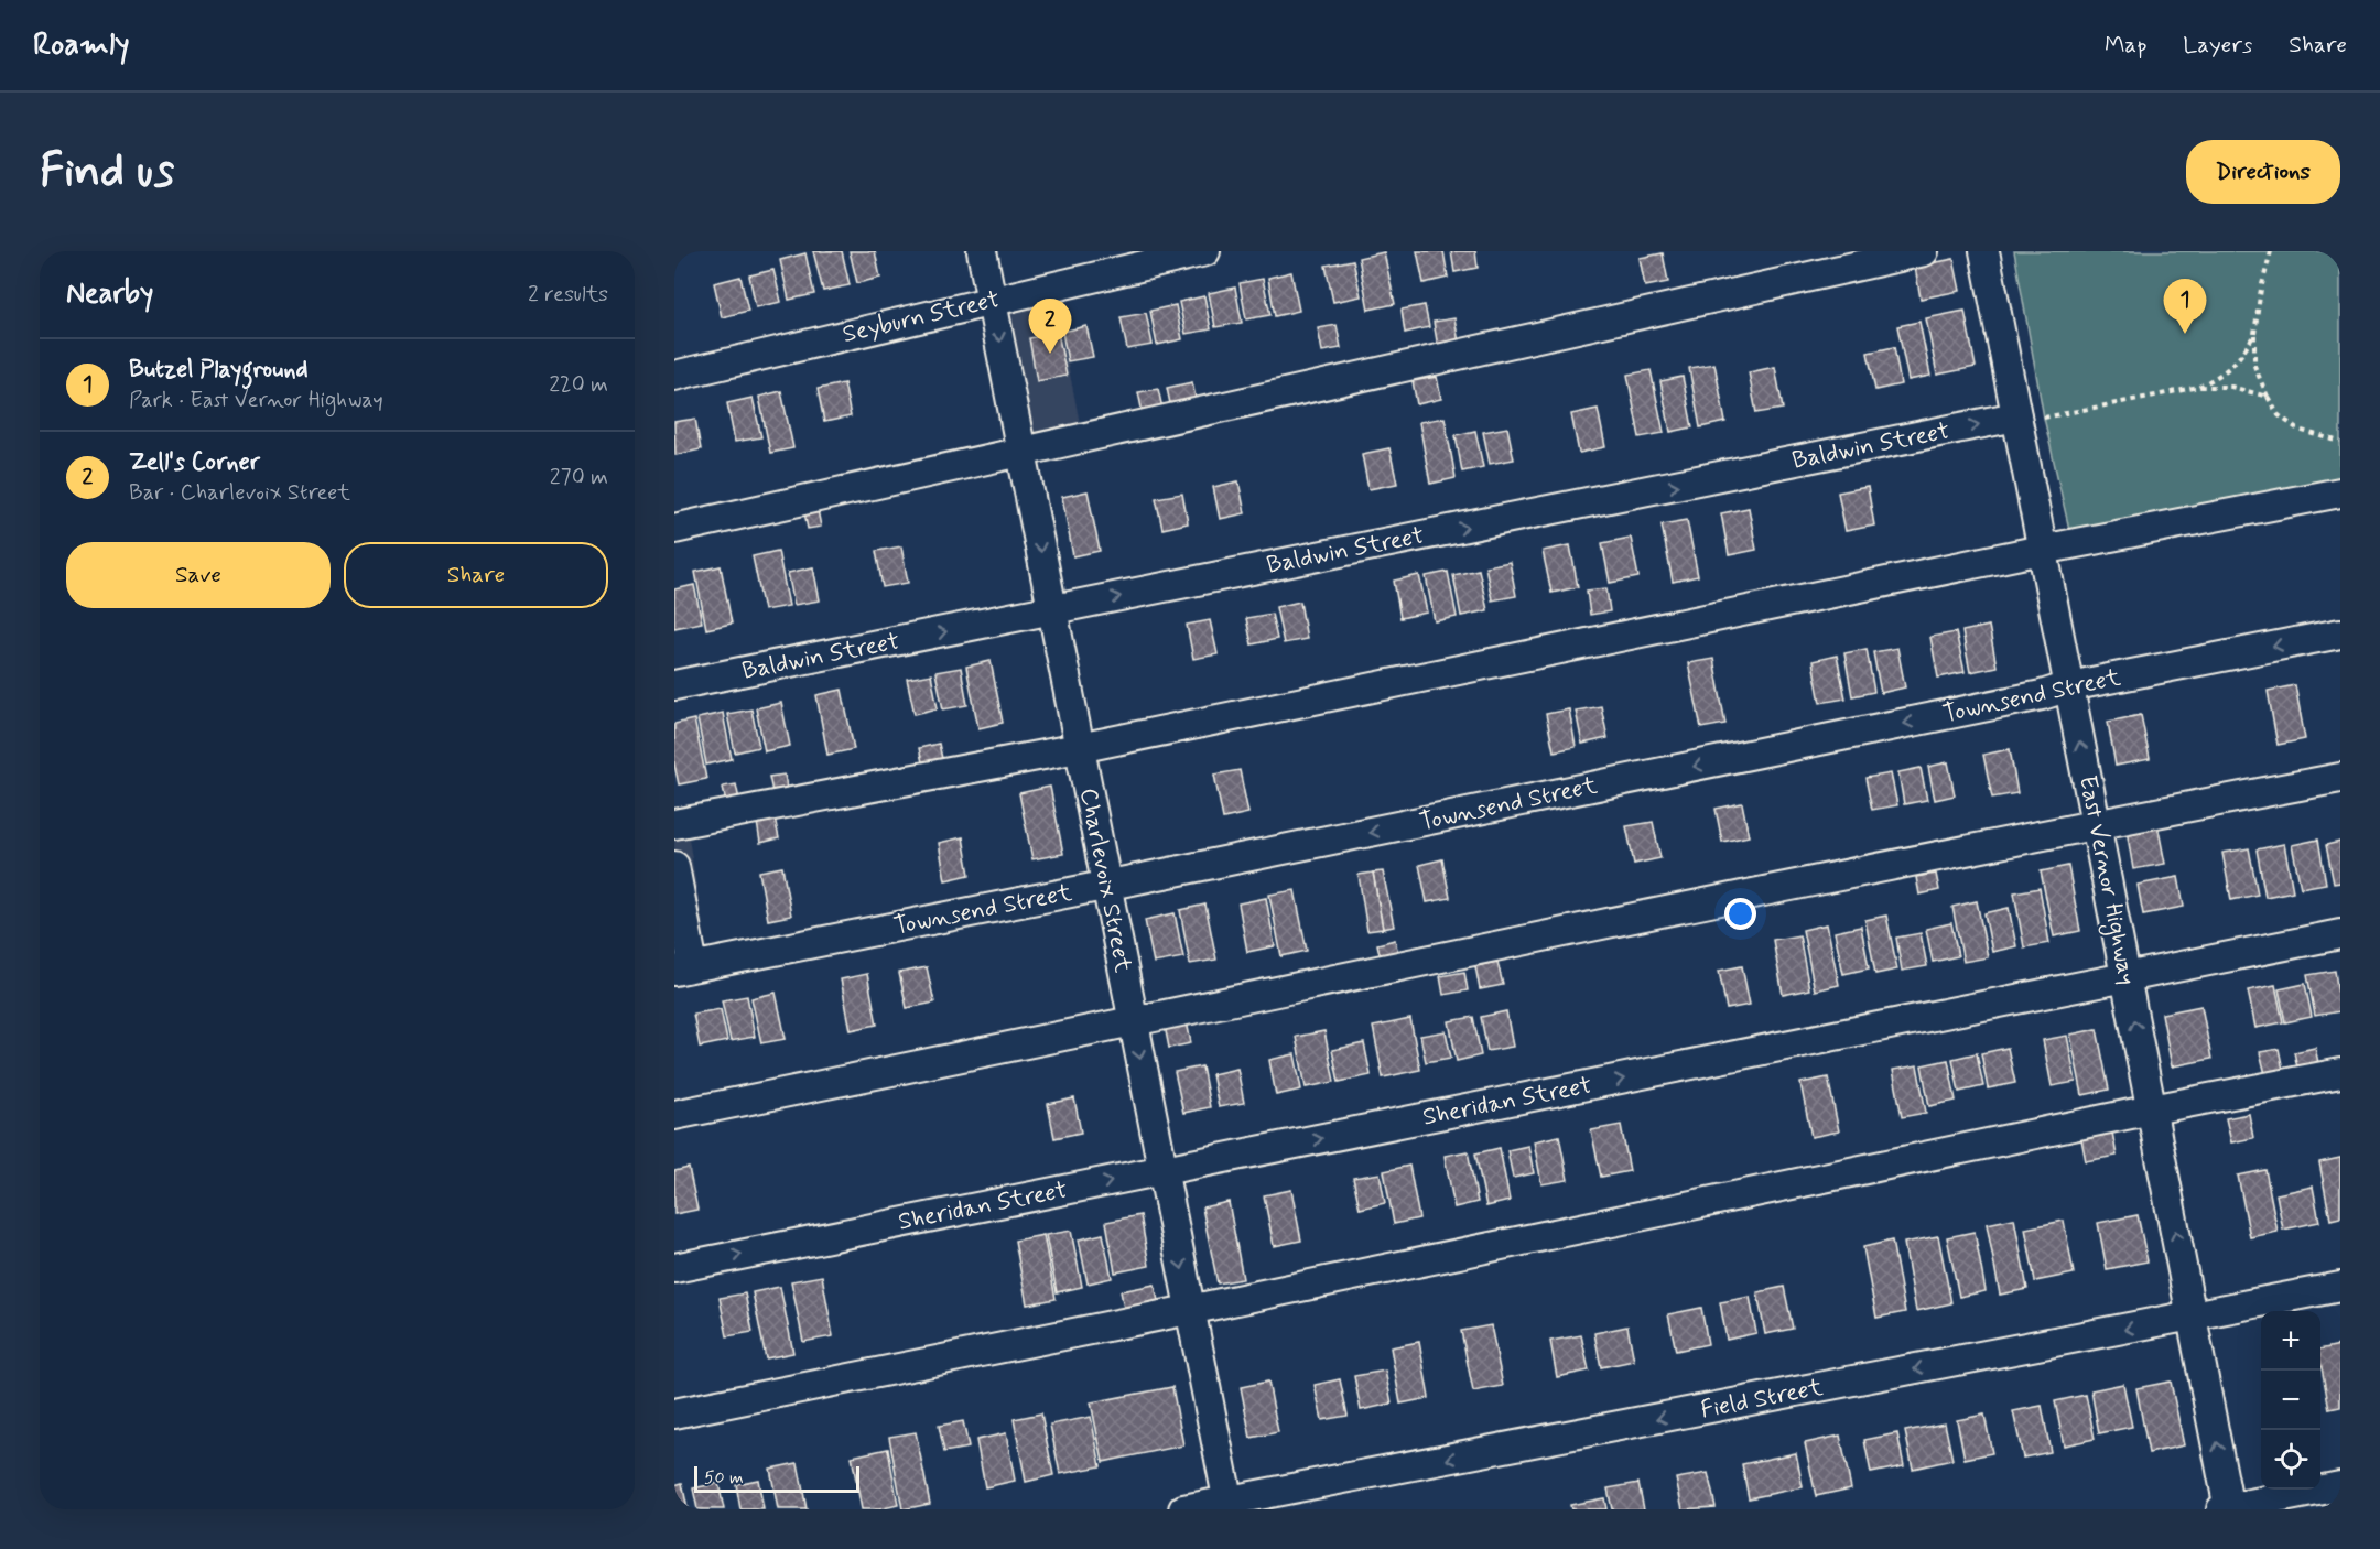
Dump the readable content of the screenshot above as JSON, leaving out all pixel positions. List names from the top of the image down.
{
  "streets": {
    "street": [
      "Seyburn Street",
      "Baldwin Street",
      "Townsend Street",
      "Charlevoix Street",
      "East Vernor Highway",
      "Sheridan Street",
      "Field Street"
    ]
  },
  "crossings": [
    ["Seyburn Street", "Charlevoix Street"],
    ["Baldwin Street", "Charlevoix Street"],
    ["Baldwin Street", "East Vernor Highway"],
    ["Townsend Street", "Charlevoix Street"],
    ["Townsend Street", "East Vernor Highway"],
    ["Charlevoix Street", "Sheridan Street"],
    ["Charlevoix Street", "Field Street"],
    ["East Vernor Highway", "Sheridan Street"],
    ["East Vernor Highway", "Field Street"]
  ],
  "one_way": ["Charlevoix Street", "East Vernor Highway"],
  "scale_bar": "50 m",
  "page": {
    "header": "Roamly",
    "nav": ["Map", "Layers", "Share"],
    "buttons": [
      "Directions",
      ["Save", "Share"]
    ],
    "title": "Find us",
    "heading": ["Nearby", "2 results"],
    "pins": ["1", "2"],
    "list": [
      {
        "mark": "1",
        "name": "Butzel Playground",
        "note": "Park · East Vernor Highway",
        "value": "220 m"
      },
      {
        "mark": "2",
        "name": "Zell's Corner",
        "note": "Bar · Charlevoix Street",
        "value": "270 m"
      }
    ],
    "map_buttons": ["+", "−"],
    "scale": "50 m"
  }
}
